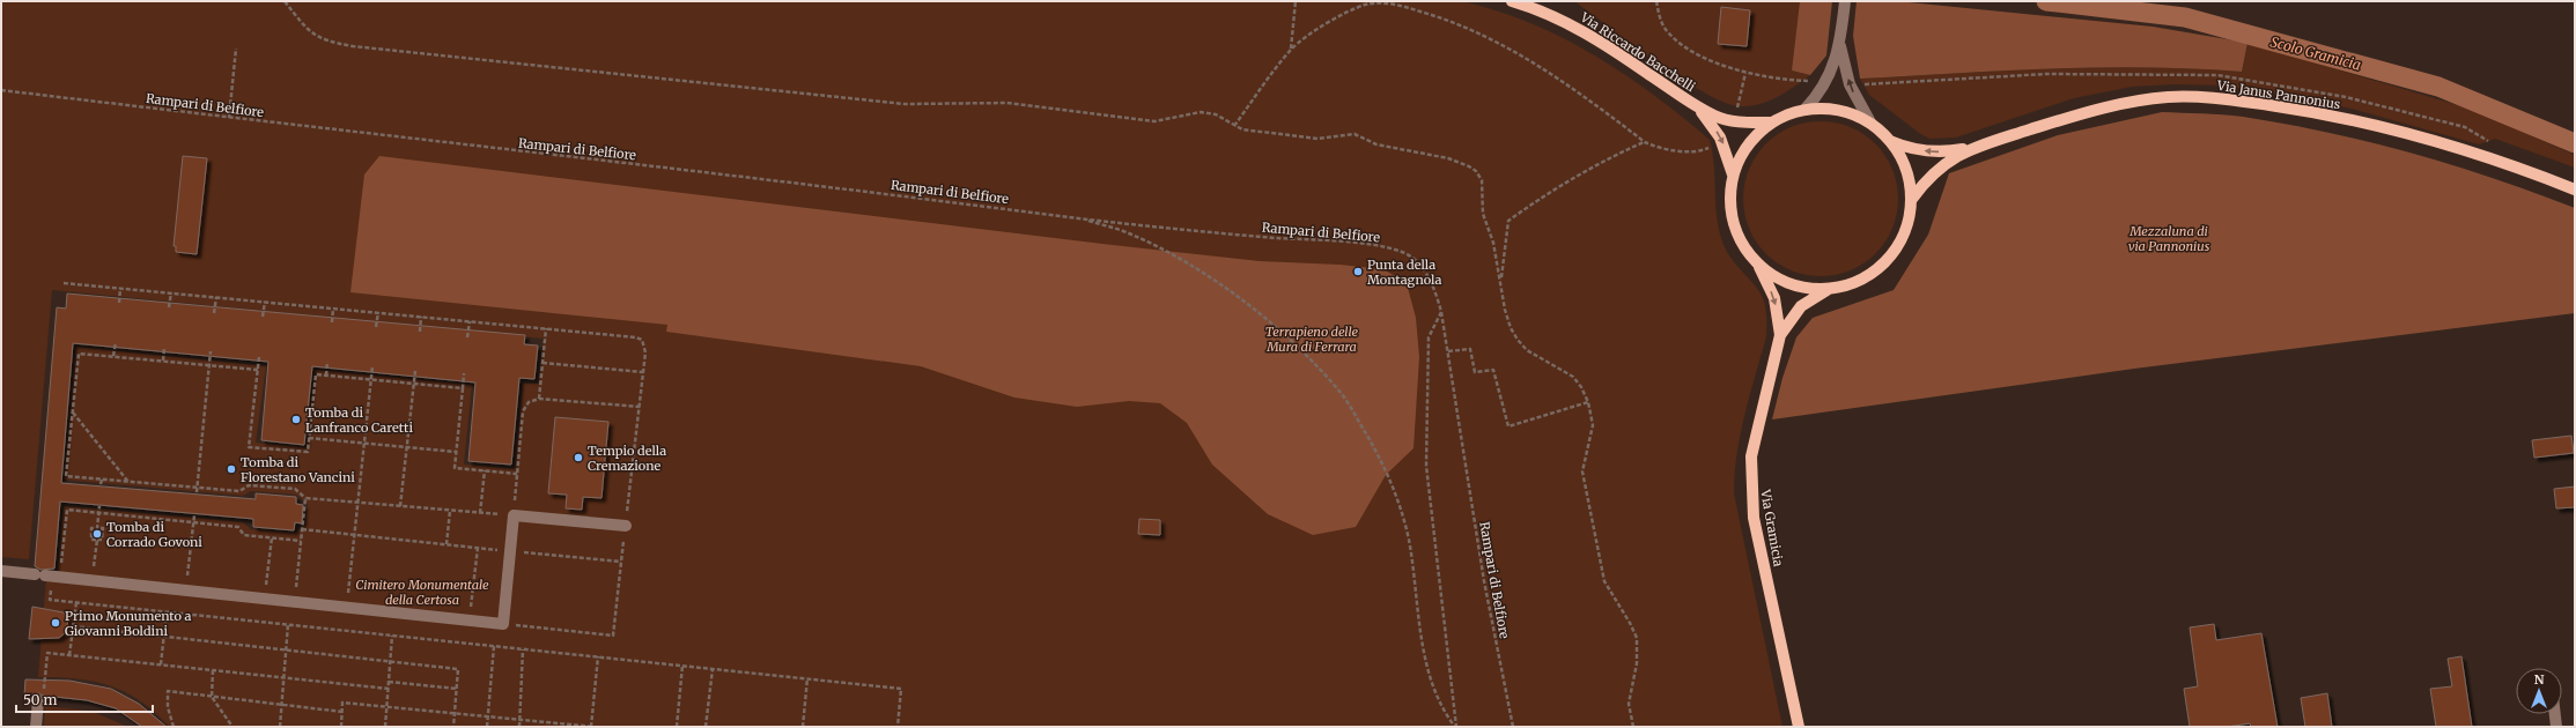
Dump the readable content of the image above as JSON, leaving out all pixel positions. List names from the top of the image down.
{
  "streets": {
    "main road": ["Via Riccardo Bacchelli", "Via Janus Pannonius", "Via Gramicia"],
    "path": ["Rampari di Belfiore"]
  },
  "crossings": [
    ["Via Riccardo Bacchelli", "Via Gramicia"],
    ["Via Janus Pannonius", "Via Gramicia"]
  ],
  "water": ["Scolo Gramicia"],
  "parks": ["Mezzaluna di via Pannonius", "Terrapieno delle Mura di Ferrara", "Cimitero Monumentale della Certosa"],
  "places": [
    "Punta della Montagnola",
    "Tomba di Lanfranco Caretti",
    "Tempio della Cremazione",
    "Tomba di Florestano Vancini",
    "Tomba di Corrado Govoni",
    "Primo Monumento a Giovanni Boldini"
  ],
  "scale_bar": "50 m",
  "north": "top"
}
